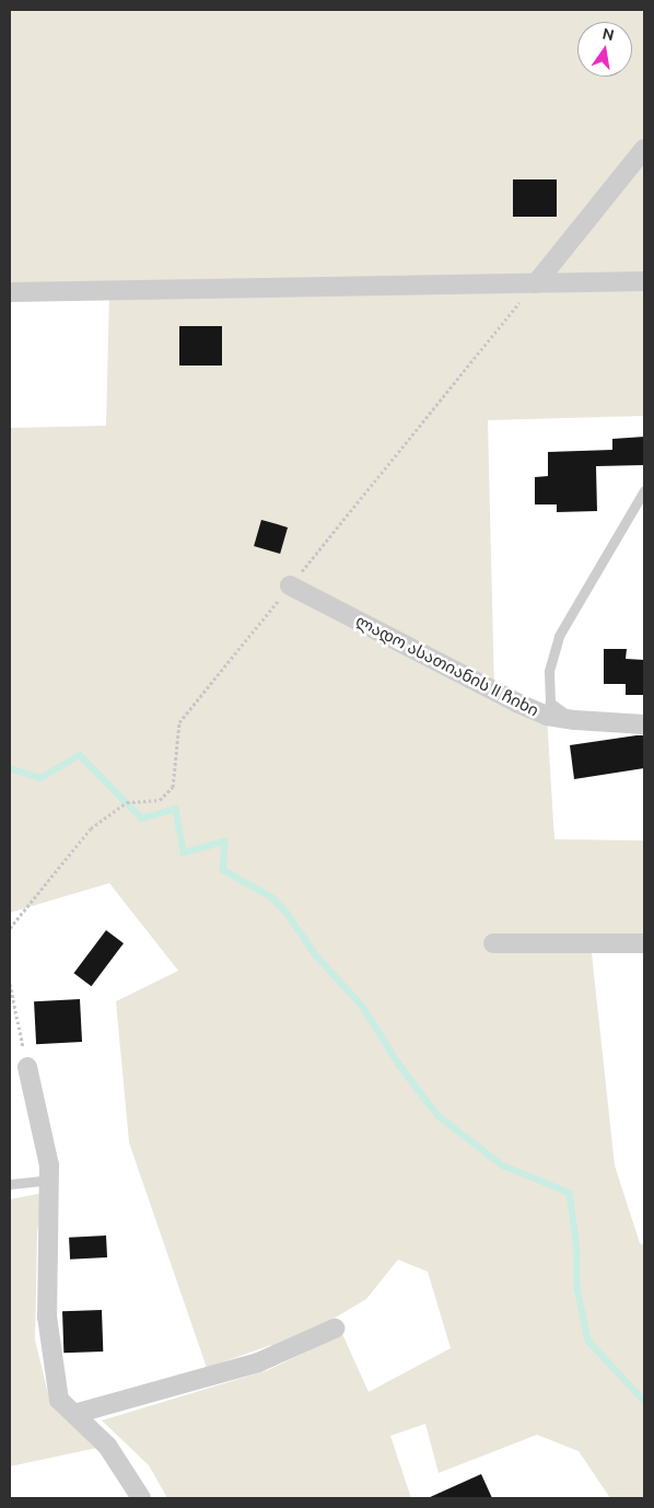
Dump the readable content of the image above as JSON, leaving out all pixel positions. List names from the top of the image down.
{
  "streets": {
    "street": ["ლადო ასათიანის II ჩიხი"]
  },
  "north": "top"
}
